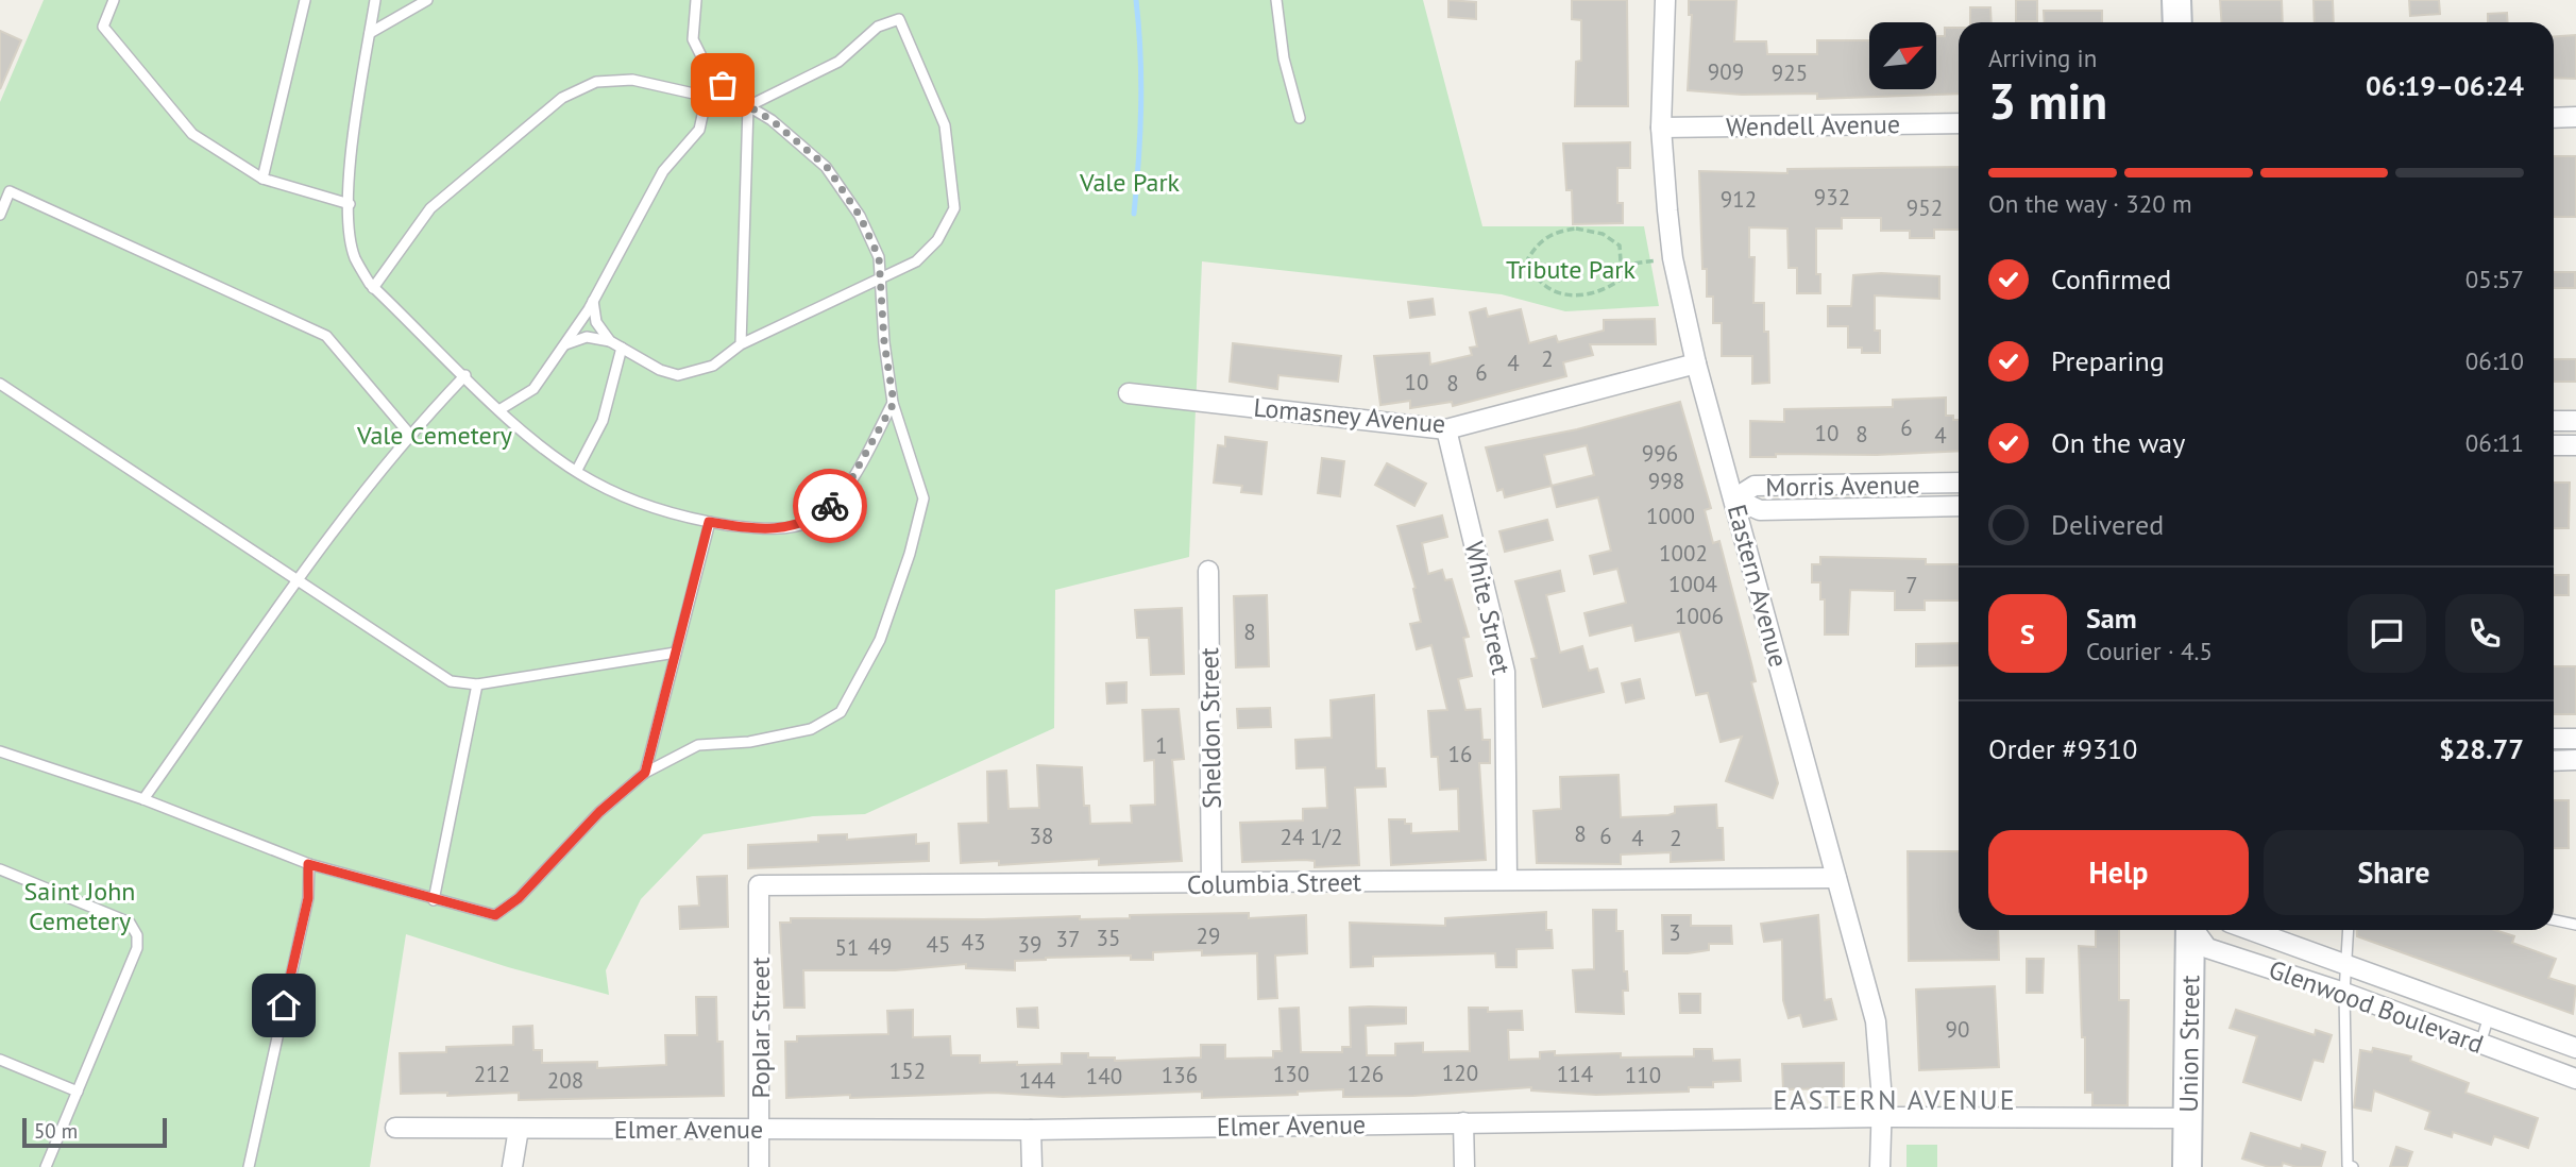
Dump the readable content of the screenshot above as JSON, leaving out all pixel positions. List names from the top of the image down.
{
  "streets": {
    "main road": ["Union Street"],
    "street": [
      "Wendell Avenue",
      "Lomasney Avenue",
      "Morris Avenue",
      "Eastern Avenue",
      "White Street",
      "Sheldon Street",
      "Columbia Street",
      "Glenwood Boulevard",
      "Poplar Street",
      "Elmer Avenue"
    ]
  },
  "crossings": [
    ["Wendell Avenue", "Eastern Avenue"],
    ["Lomasney Avenue", "Eastern Avenue"],
    ["Lomasney Avenue", "White Street"],
    ["Morris Avenue", "Eastern Avenue"],
    ["Eastern Avenue", "Columbia Street"],
    ["Eastern Avenue", "Elmer Avenue"],
    ["White Street", "Columbia Street"],
    ["Sheldon Street", "Columbia Street"],
    ["Columbia Street", "Poplar Street"],
    ["Poplar Street", "Elmer Avenue"],
    ["Union Street", "Elmer Avenue"]
  ],
  "districts": ["EASTERN AVENUE"],
  "parks": [
    "Vale Park",
    "Tribute Park",
    "Vale Cemetery",
    "Saint John Cemetery"
  ],
  "house_numbers": [
    "909",
    "925",
    "932",
    "912",
    "952",
    "2",
    "4",
    "6",
    "10",
    "8",
    "6",
    "10",
    "8",
    "4",
    "996",
    "998",
    "1000",
    "1002",
    "1004",
    "7",
    "1006",
    "8",
    "1",
    "16",
    "8",
    "38",
    "6",
    "24 1/2",
    "4",
    "2",
    "3",
    "29",
    "35",
    "37",
    "43",
    "45",
    "39",
    "49",
    "51",
    "90",
    "152",
    "120",
    "212",
    "130",
    "126",
    "114",
    "136",
    "110",
    "140",
    "208",
    "144"
  ],
  "scale_bar": "50 m",
  "north": "top right",
  "page": {
    "heading": ["3 min", "Arriving in", "06:19–06:24"],
    "panel": [
      "Sam",
      "Courier · 4.5",
      "Order #9310",
      "$28.77"
    ],
    "bar": "On the way · 320 m",
    "list": [
      ["Confirmed", "05:57"],
      ["Preparing", "06:10"],
      ["On the way", "06:11"],
      "Delivered"
    ],
    "round": "S",
    "buttons": ["Help", "Share"],
    "scale": "50 m"
  }
}
